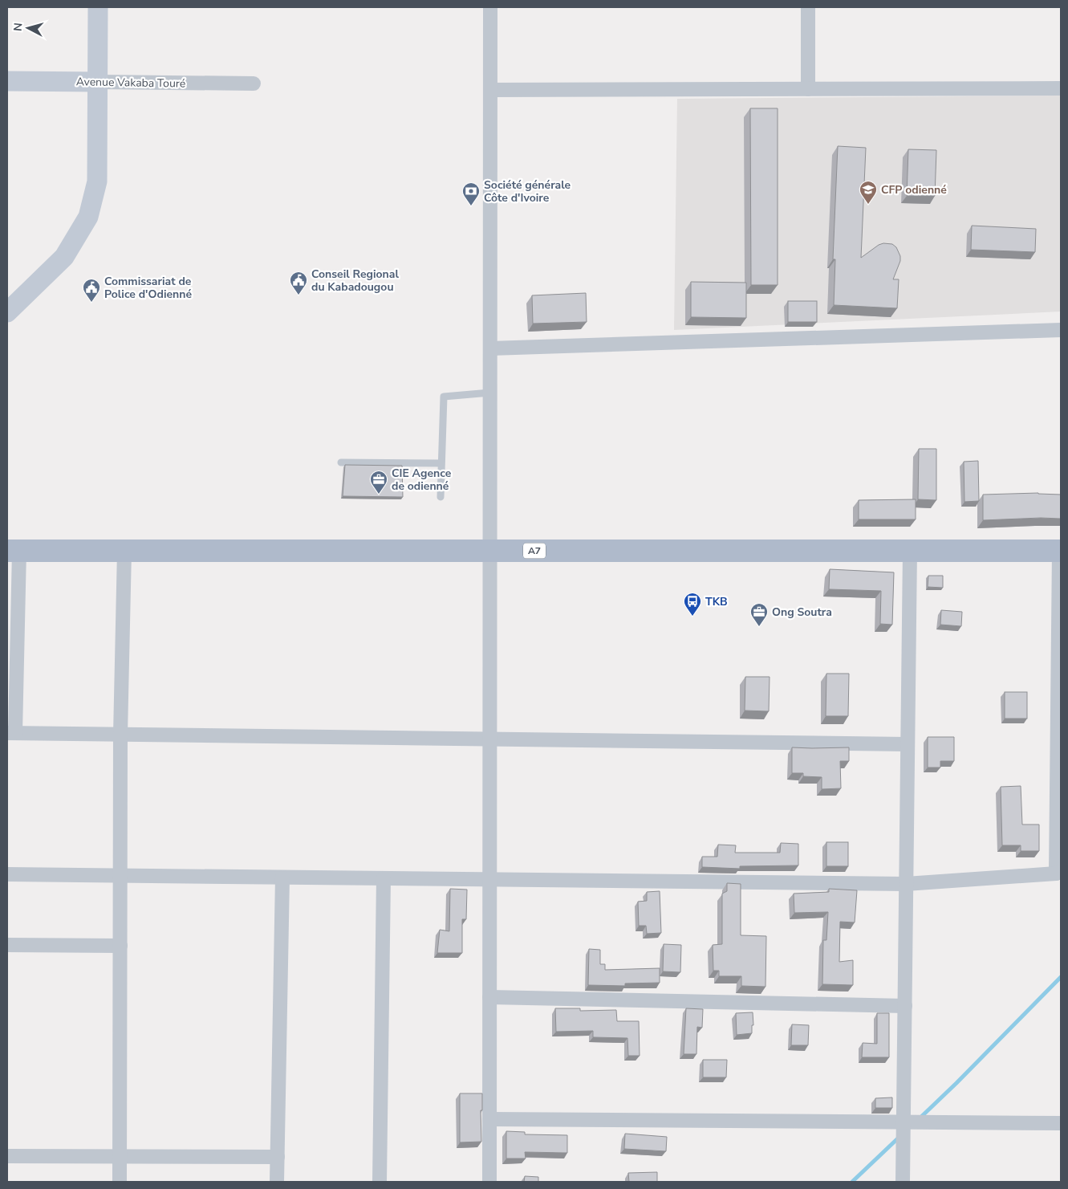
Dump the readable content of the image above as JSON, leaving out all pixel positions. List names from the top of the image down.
{
  "streets": {
    "main road": ["A7"],
    "street": ["Avenue Vakaba Touré"]
  },
  "places": {
    "school or university": ["CFP odienné"],
    "bank": ["Société générale Côte d'Ivoire"],
    "public building": ["Conseil Regional du Kabadougou", "Commissariat de Police d'Odienné"],
    "office": ["CIE Agence de odienné", "Ong Soutra"],
    "bus stop": ["TKB"]
  },
  "north": "left"
}
